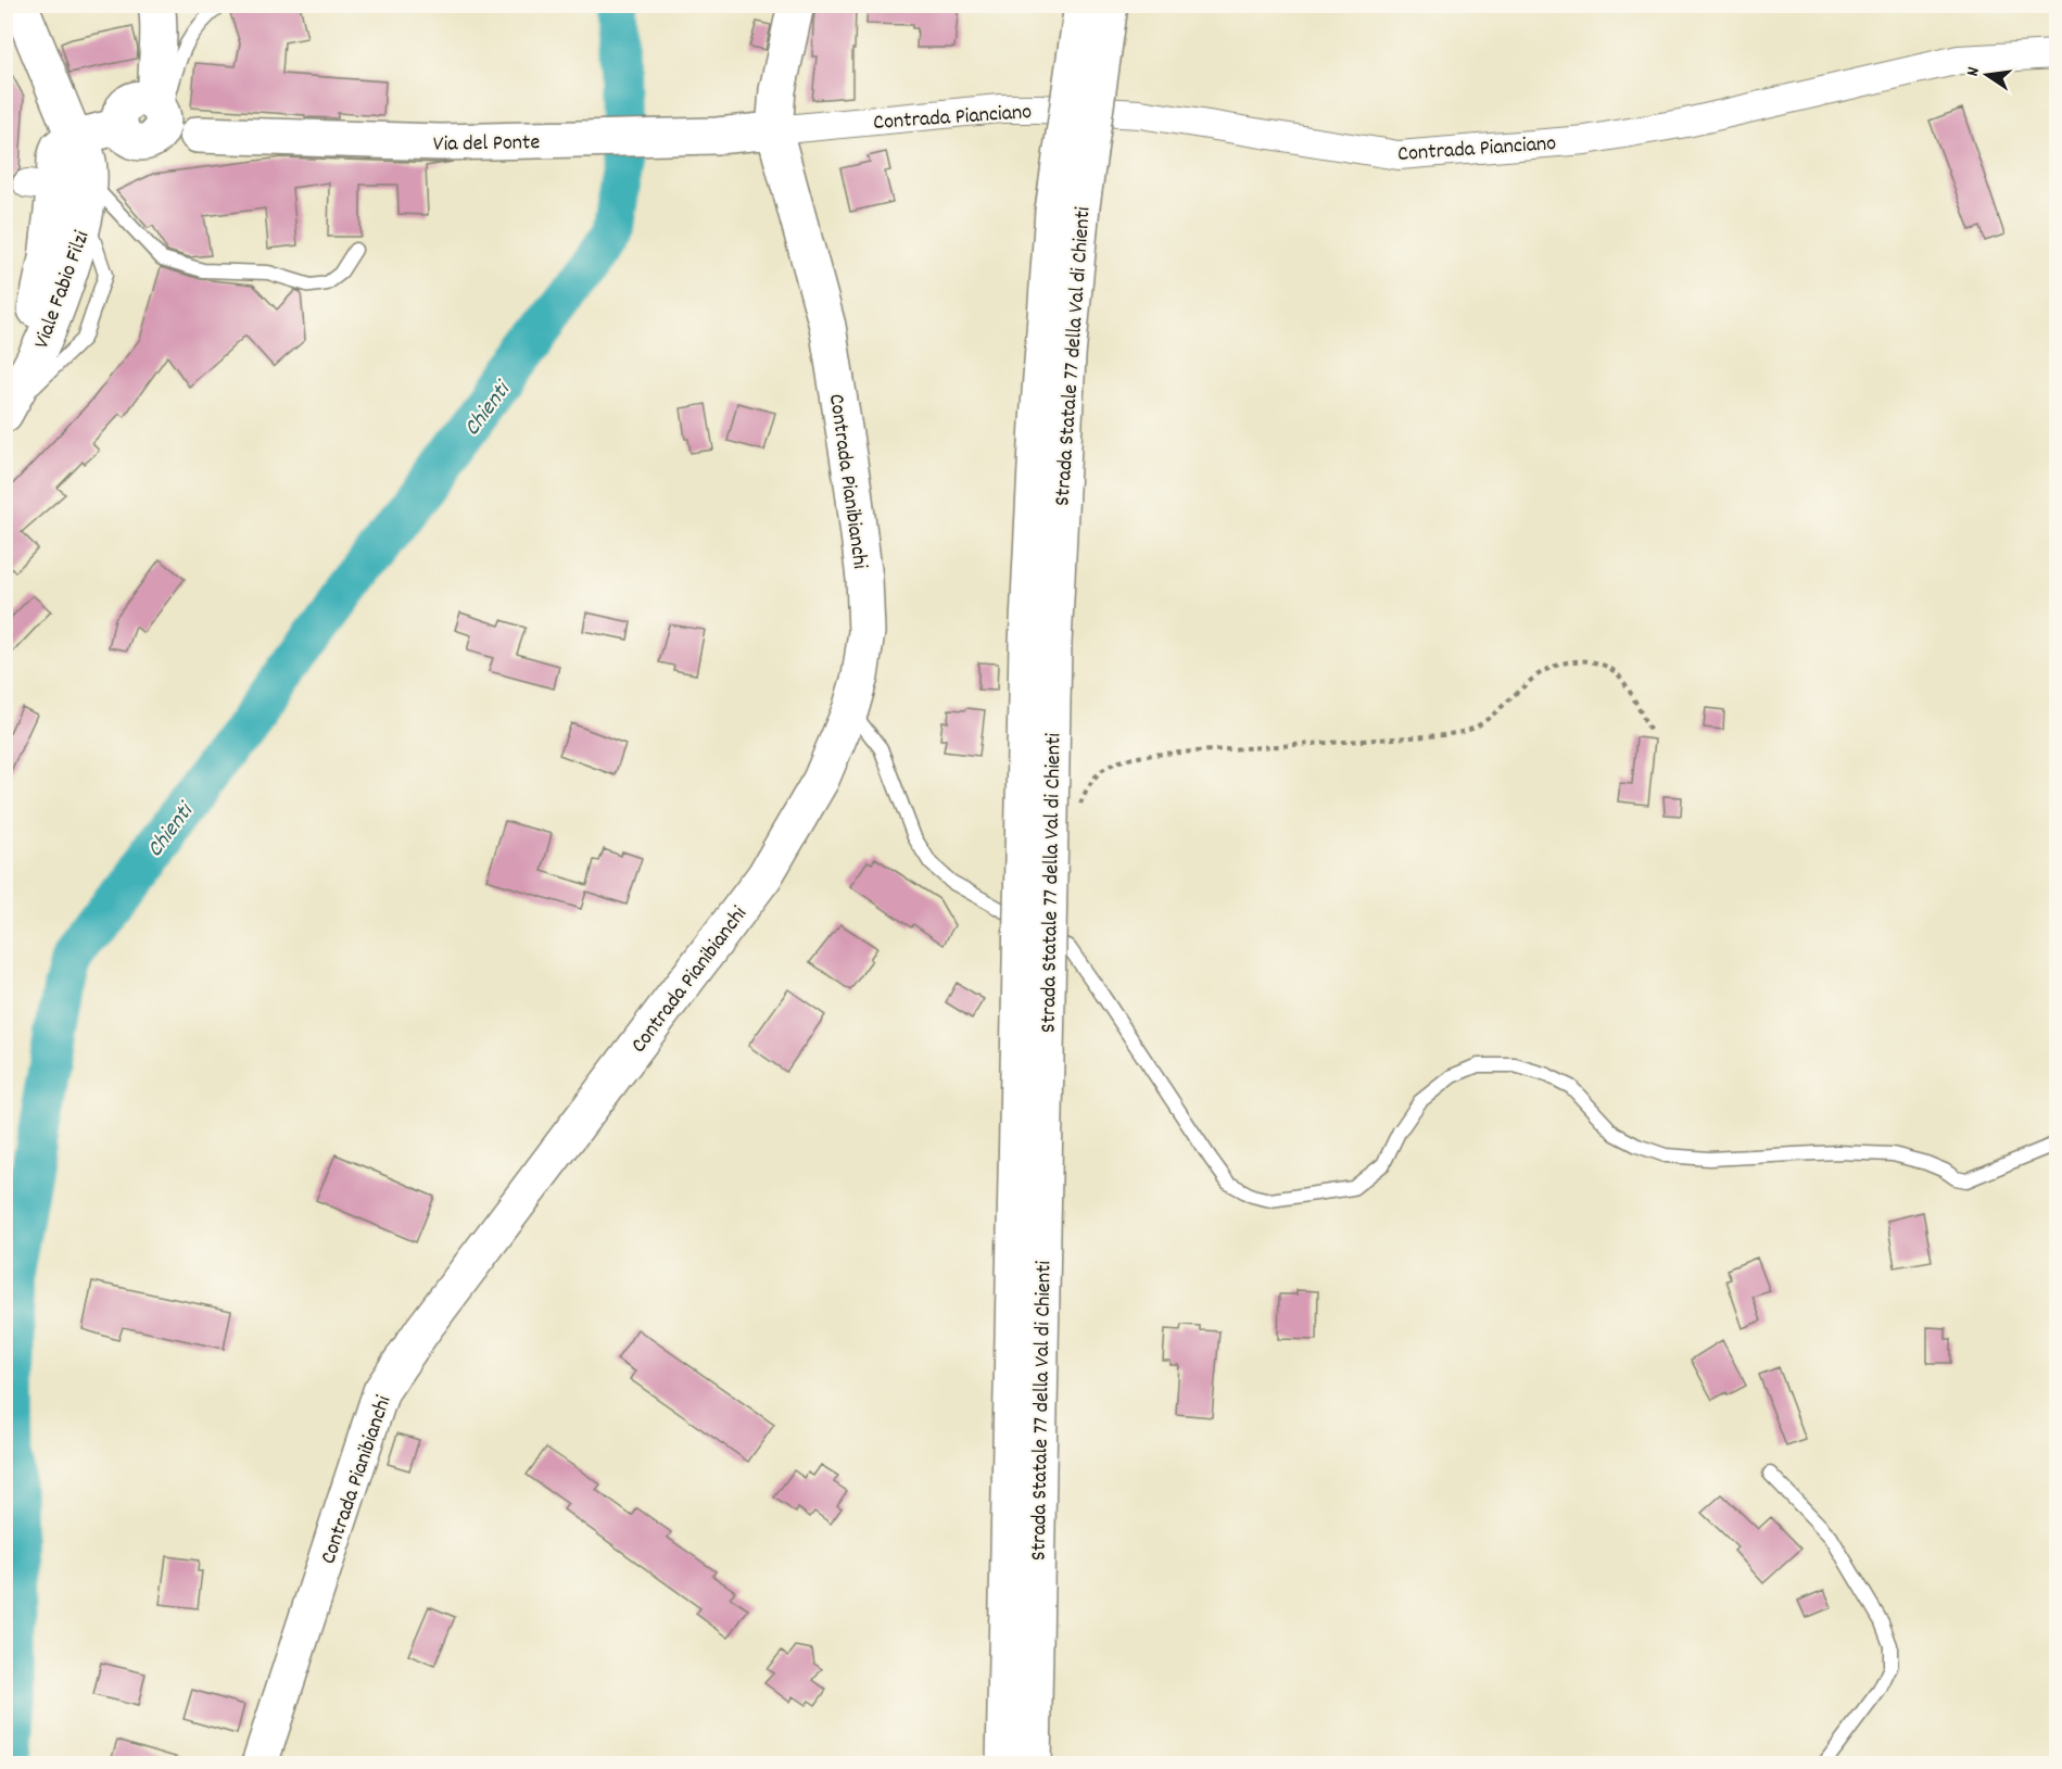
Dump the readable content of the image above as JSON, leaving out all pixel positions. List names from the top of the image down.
{
  "streets": {
    "main road": [
      "Via del Ponte",
      "Viale Fabio Filzi",
      "Strada Statale 77 della Val di Chienti",
      "Contrada Pianibianchi"
    ],
    "street": ["Contrada Pianciano"]
  },
  "crossings": [
    ["Contrada Pianciano", "Via del Ponte"],
    ["Contrada Pianciano", "Contrada Pianibianchi"],
    ["Via del Ponte", "Viale Fabio Filzi"],
    ["Via del Ponte", "Contrada Pianibianchi"]
  ],
  "water": ["Chienti"],
  "north": "left"
}
